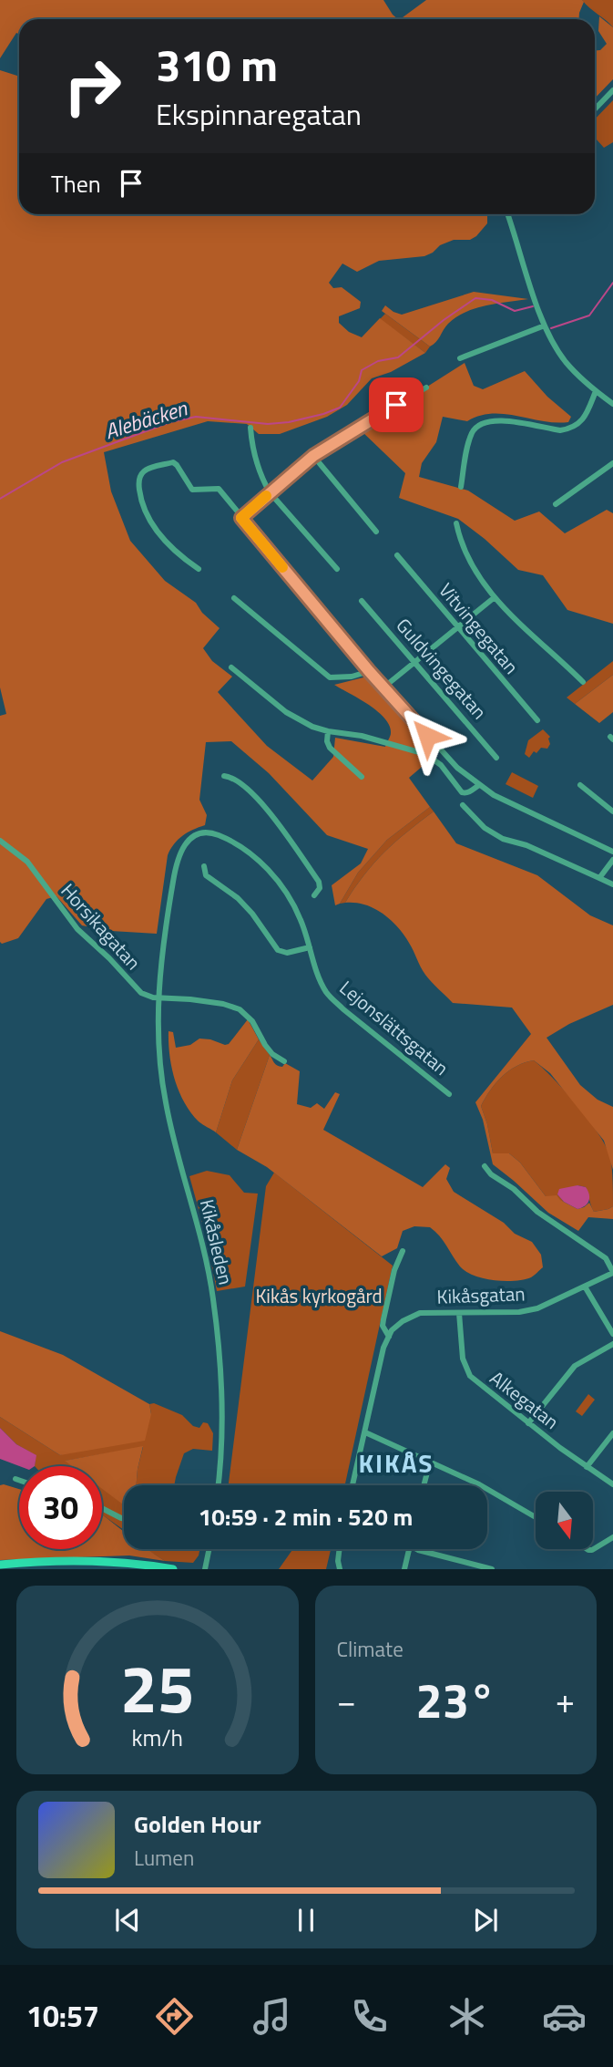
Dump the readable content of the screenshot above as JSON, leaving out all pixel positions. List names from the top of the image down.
{
  "streets": {
    "street": [
      "Vitvingegatan",
      "Guldvingegatan",
      "Horsikagatan",
      "Lejonslättsgatan",
      "Kikåsleden",
      "Kikåsgatan",
      "Alkegatan"
    ]
  },
  "crossings": [
    ["Horsikagatan", "Lejonslättsgatan"],
    ["Horsikagatan", "Kikåsleden"],
    ["Lejonslättsgatan", "Kikåsleden"],
    ["Kikåsgatan", "Alkegatan"]
  ],
  "districts": ["KIKÅS"],
  "water": ["Alebäcken"],
  "parks": ["Kikås kyrkogård"],
  "north": "bottom",
  "page": {
    "turn": ["310 m", "Ekspinnaregatan"],
    "then": "Then",
    "limit": "30",
    "trip": "10:59 · 2 min · 520 m",
    "tile": "Climate",
    "heat": ["−", "23°", "+"],
    "song": ["Golden Hour", "Lumen"],
    "tabs": "10:57",
    "gauge": ["25", "km/h"]
  }
}
